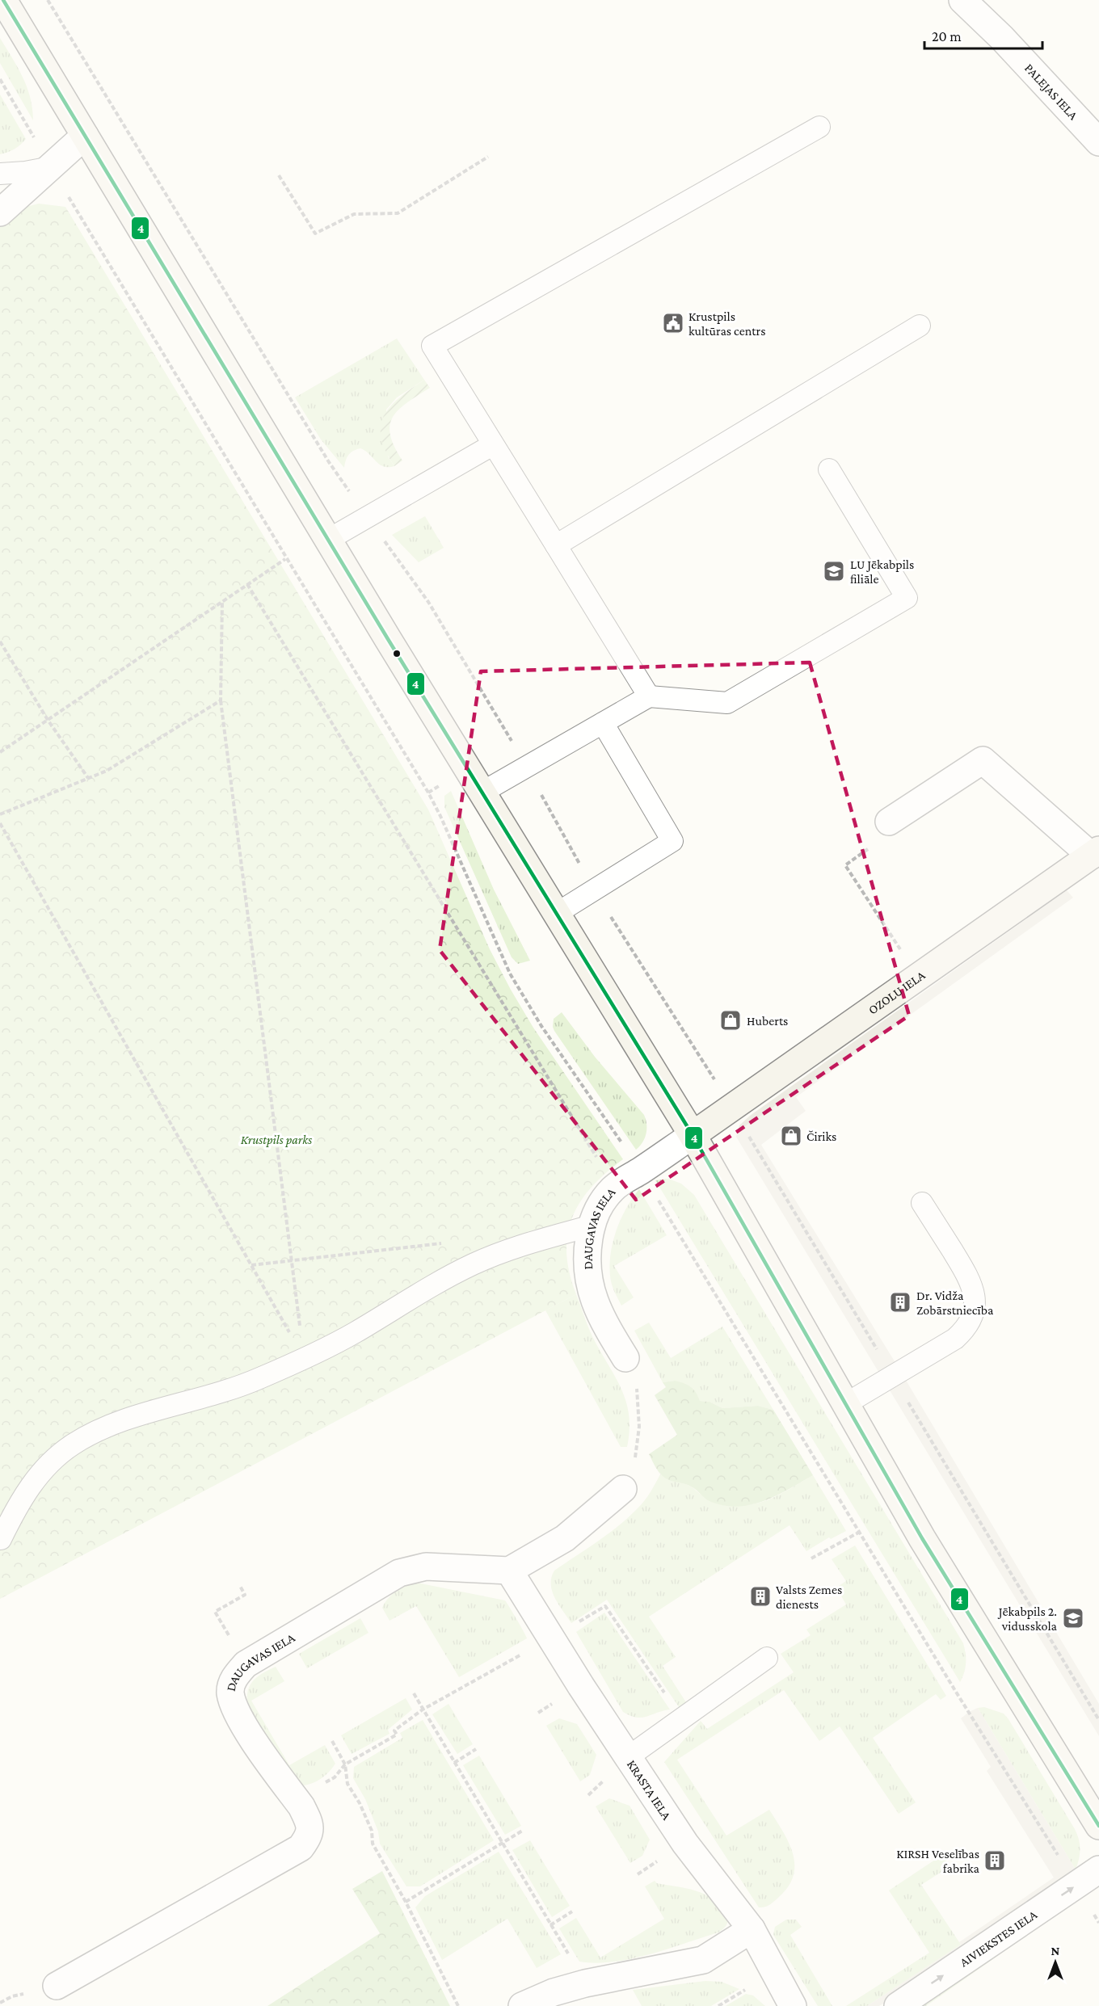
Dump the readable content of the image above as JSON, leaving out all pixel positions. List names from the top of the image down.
{
  "streets": {
    "main road": ["OZOLU IELA"],
    "street": [
      "PALEJAS IELA",
      "DAUGAVAS IELA",
      "KRASTA IELA",
      "AIVIEKSTES IELA"
    ]
  },
  "crossings": [
    ["OZOLU IELA", "DAUGAVAS IELA"],
    ["DAUGAVAS IELA", "KRASTA IELA"]
  ],
  "one_way": ["AIVIEKSTES IELA"],
  "parks": ["Krustpils parks"],
  "places": {
    "public building": ["Krustpils kultūras centrs"],
    "school or university": ["LU Jēkabpils filiāle", "Jēkabpils 2. vidusskola"],
    "shop": ["Huberts", "Čiriks"],
    "building": ["Dr. Vidža Zobārstniecība", "Valsts Zemes dienests", "KIRSH Veselības fabrika"]
  },
  "lines": ["transit line 4"],
  "scale_bar": "20 m",
  "north": "top"
}
